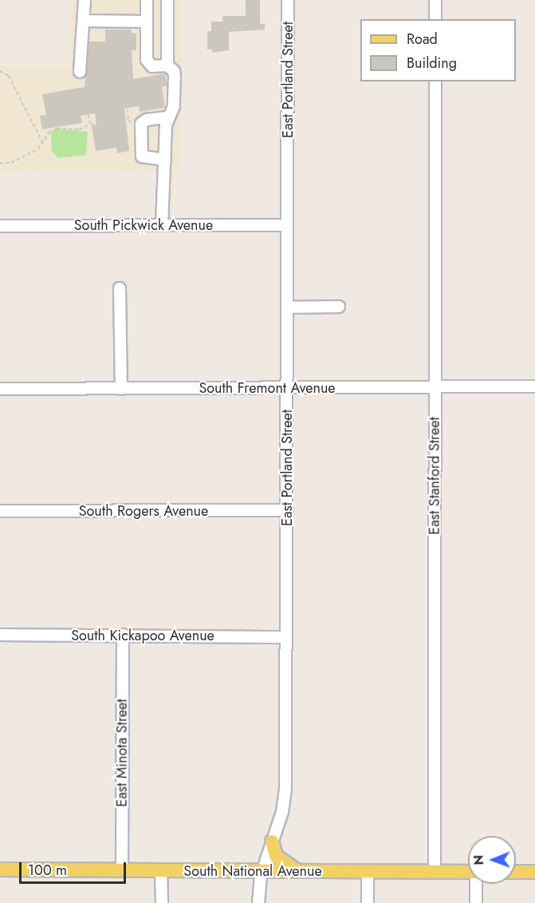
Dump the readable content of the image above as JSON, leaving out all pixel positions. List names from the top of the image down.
{
  "streets": {
    "main road": ["South National Avenue"],
    "street": [
      "East Portland Street",
      "South Pickwick Avenue",
      "South Fremont Avenue",
      "East Stanford Street",
      "South Rogers Avenue",
      "South Kickapoo Avenue",
      "East Minota Street"
    ]
  },
  "crossings": [
    ["East Portland Street", "South Pickwick Avenue"],
    ["East Portland Street", "South Fremont Avenue"],
    ["East Portland Street", "South Rogers Avenue"],
    ["East Portland Street", "South Kickapoo Avenue"],
    ["East Portland Street", "South National Avenue"],
    ["South Fremont Avenue", "East Stanford Street"],
    ["East Stanford Street", "South National Avenue"],
    ["South Kickapoo Avenue", "East Minota Street"],
    ["East Minota Street", "South National Avenue"]
  ],
  "legend": ["Road", "Building"],
  "scale_bar": "100 m",
  "north": "left"
}
